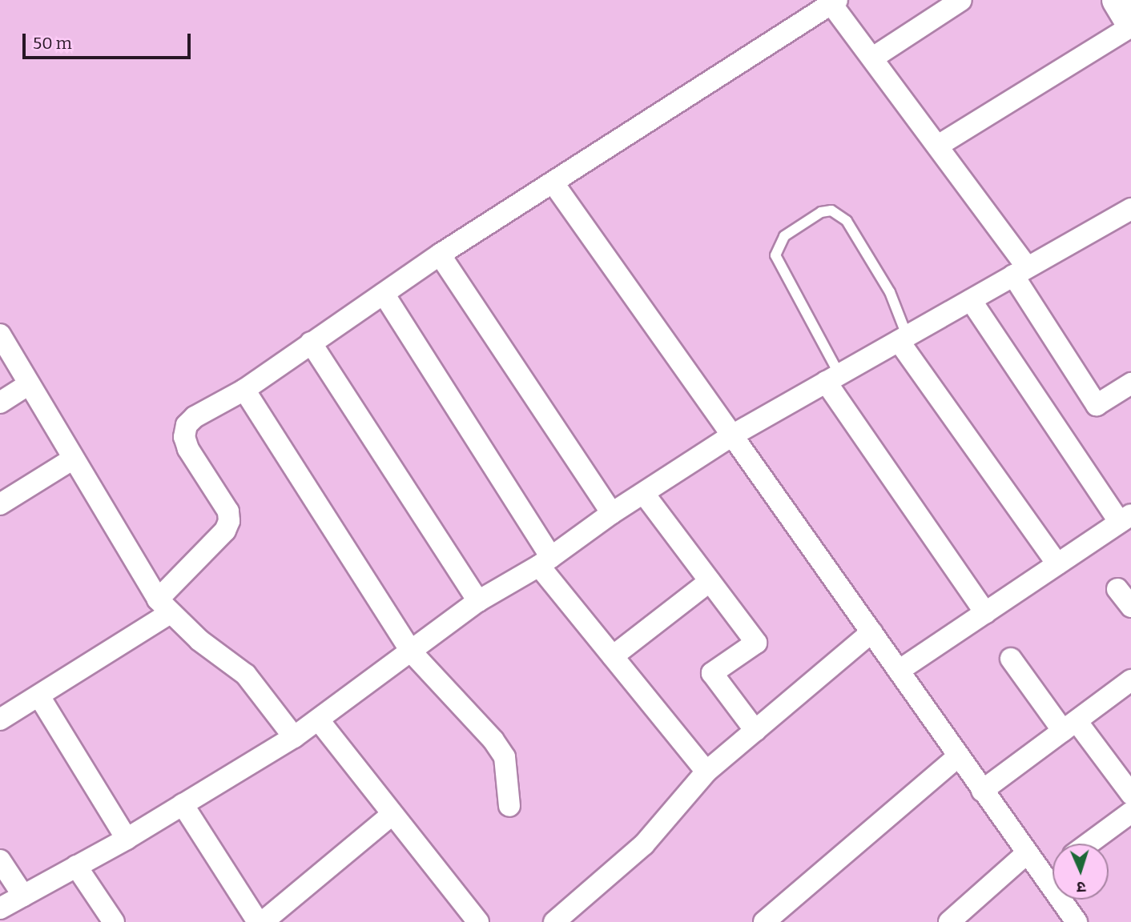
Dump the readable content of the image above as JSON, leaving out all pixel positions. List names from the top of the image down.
{
  "scale_bar": "50 m",
  "north": "bottom"
}
